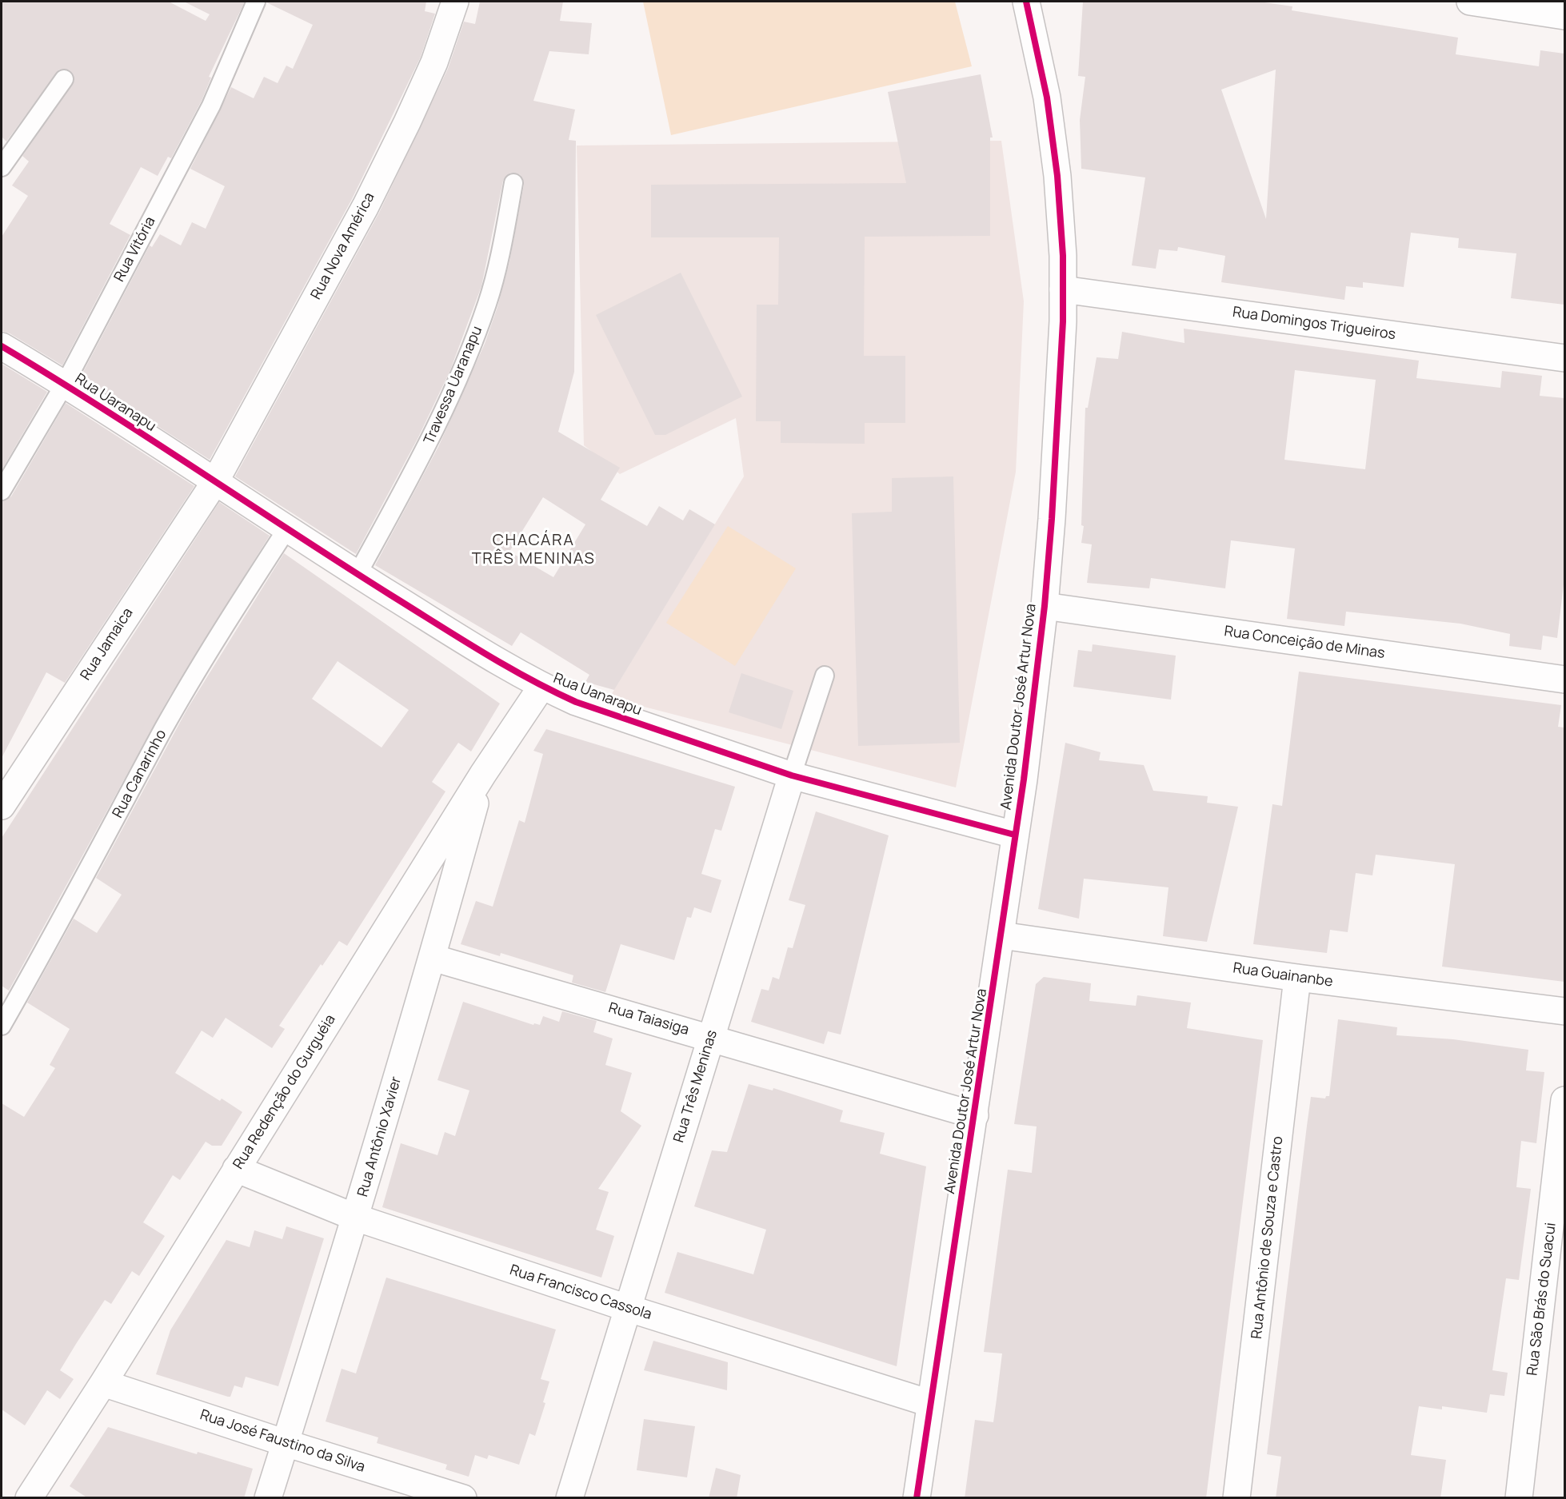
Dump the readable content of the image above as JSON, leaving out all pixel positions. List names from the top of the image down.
{
  "streets": {
    "street": [
      "Rua Nova América",
      "Rua Domingos Trigueiros",
      "Rua Uaranapu",
      "Rua Conceição de Minas",
      "Rua Jamaica",
      "Rua Uanarapu",
      "Avenida Doutor José Artur Nova",
      "Rua Guainanbe",
      "Rua Taiasiga",
      "Rua Três Meninas",
      "Rua Redenção do Gurguéia",
      "Rua Antônio Xavier",
      "Rua Antônio de Souza e Castro",
      "Rua Francisco Cassola",
      "Rua São Brás do Suacui",
      "Rua José Faustino da Silva"
    ],
    "lane": ["Rua Vitória", "Travessa Uaranapu", "Rua Canarinho"]
  },
  "crossings": [
    ["Rua Nova América", "Rua Uaranapu"],
    ["Rua Nova América", "Rua Jamaica"],
    ["Rua Nova América", "Rua Uanarapu"],
    ["Rua Vitória", "Rua Uaranapu"],
    ["Rua Domingos Trigueiros", "Avenida Doutor José Artur Nova"],
    ["Travessa Uaranapu", "Rua Uanarapu"],
    ["Rua Uaranapu", "Rua Jamaica"],
    ["Rua Uaranapu", "Rua Uanarapu"],
    ["Rua Conceição de Minas", "Avenida Doutor José Artur Nova"],
    ["Rua Jamaica", "Rua Uanarapu"],
    ["Rua Uanarapu", "Avenida Doutor José Artur Nova"],
    ["Rua Uanarapu", "Rua Canarinho"],
    ["Rua Uanarapu", "Rua Três Meninas"],
    ["Rua Uanarapu", "Rua Redenção do Gurguéia"],
    ["Avenida Doutor José Artur Nova", "Rua Guainanbe"],
    ["Avenida Doutor José Artur Nova", "Rua Taiasiga"],
    ["Avenida Doutor José Artur Nova", "Rua Francisco Cassola"],
    ["Rua Guainanbe", "Rua Antônio de Souza e Castro"],
    ["Rua Taiasiga", "Rua Três Meninas"],
    ["Rua Taiasiga", "Rua Antônio Xavier"],
    ["Rua Três Meninas", "Rua Francisco Cassola"],
    ["Rua Redenção do Gurguéia", "Rua Antônio Xavier"],
    ["Rua Redenção do Gurguéia", "Rua Francisco Cassola"],
    ["Rua Redenção do Gurguéia", "Rua José Faustino da Silva"],
    ["Rua Antônio Xavier", "Rua Francisco Cassola"],
    ["Rua Antônio Xavier", "Rua José Faustino da Silva"]
  ],
  "districts": ["CHACÁRA TRÊS MENINAS"]
}
